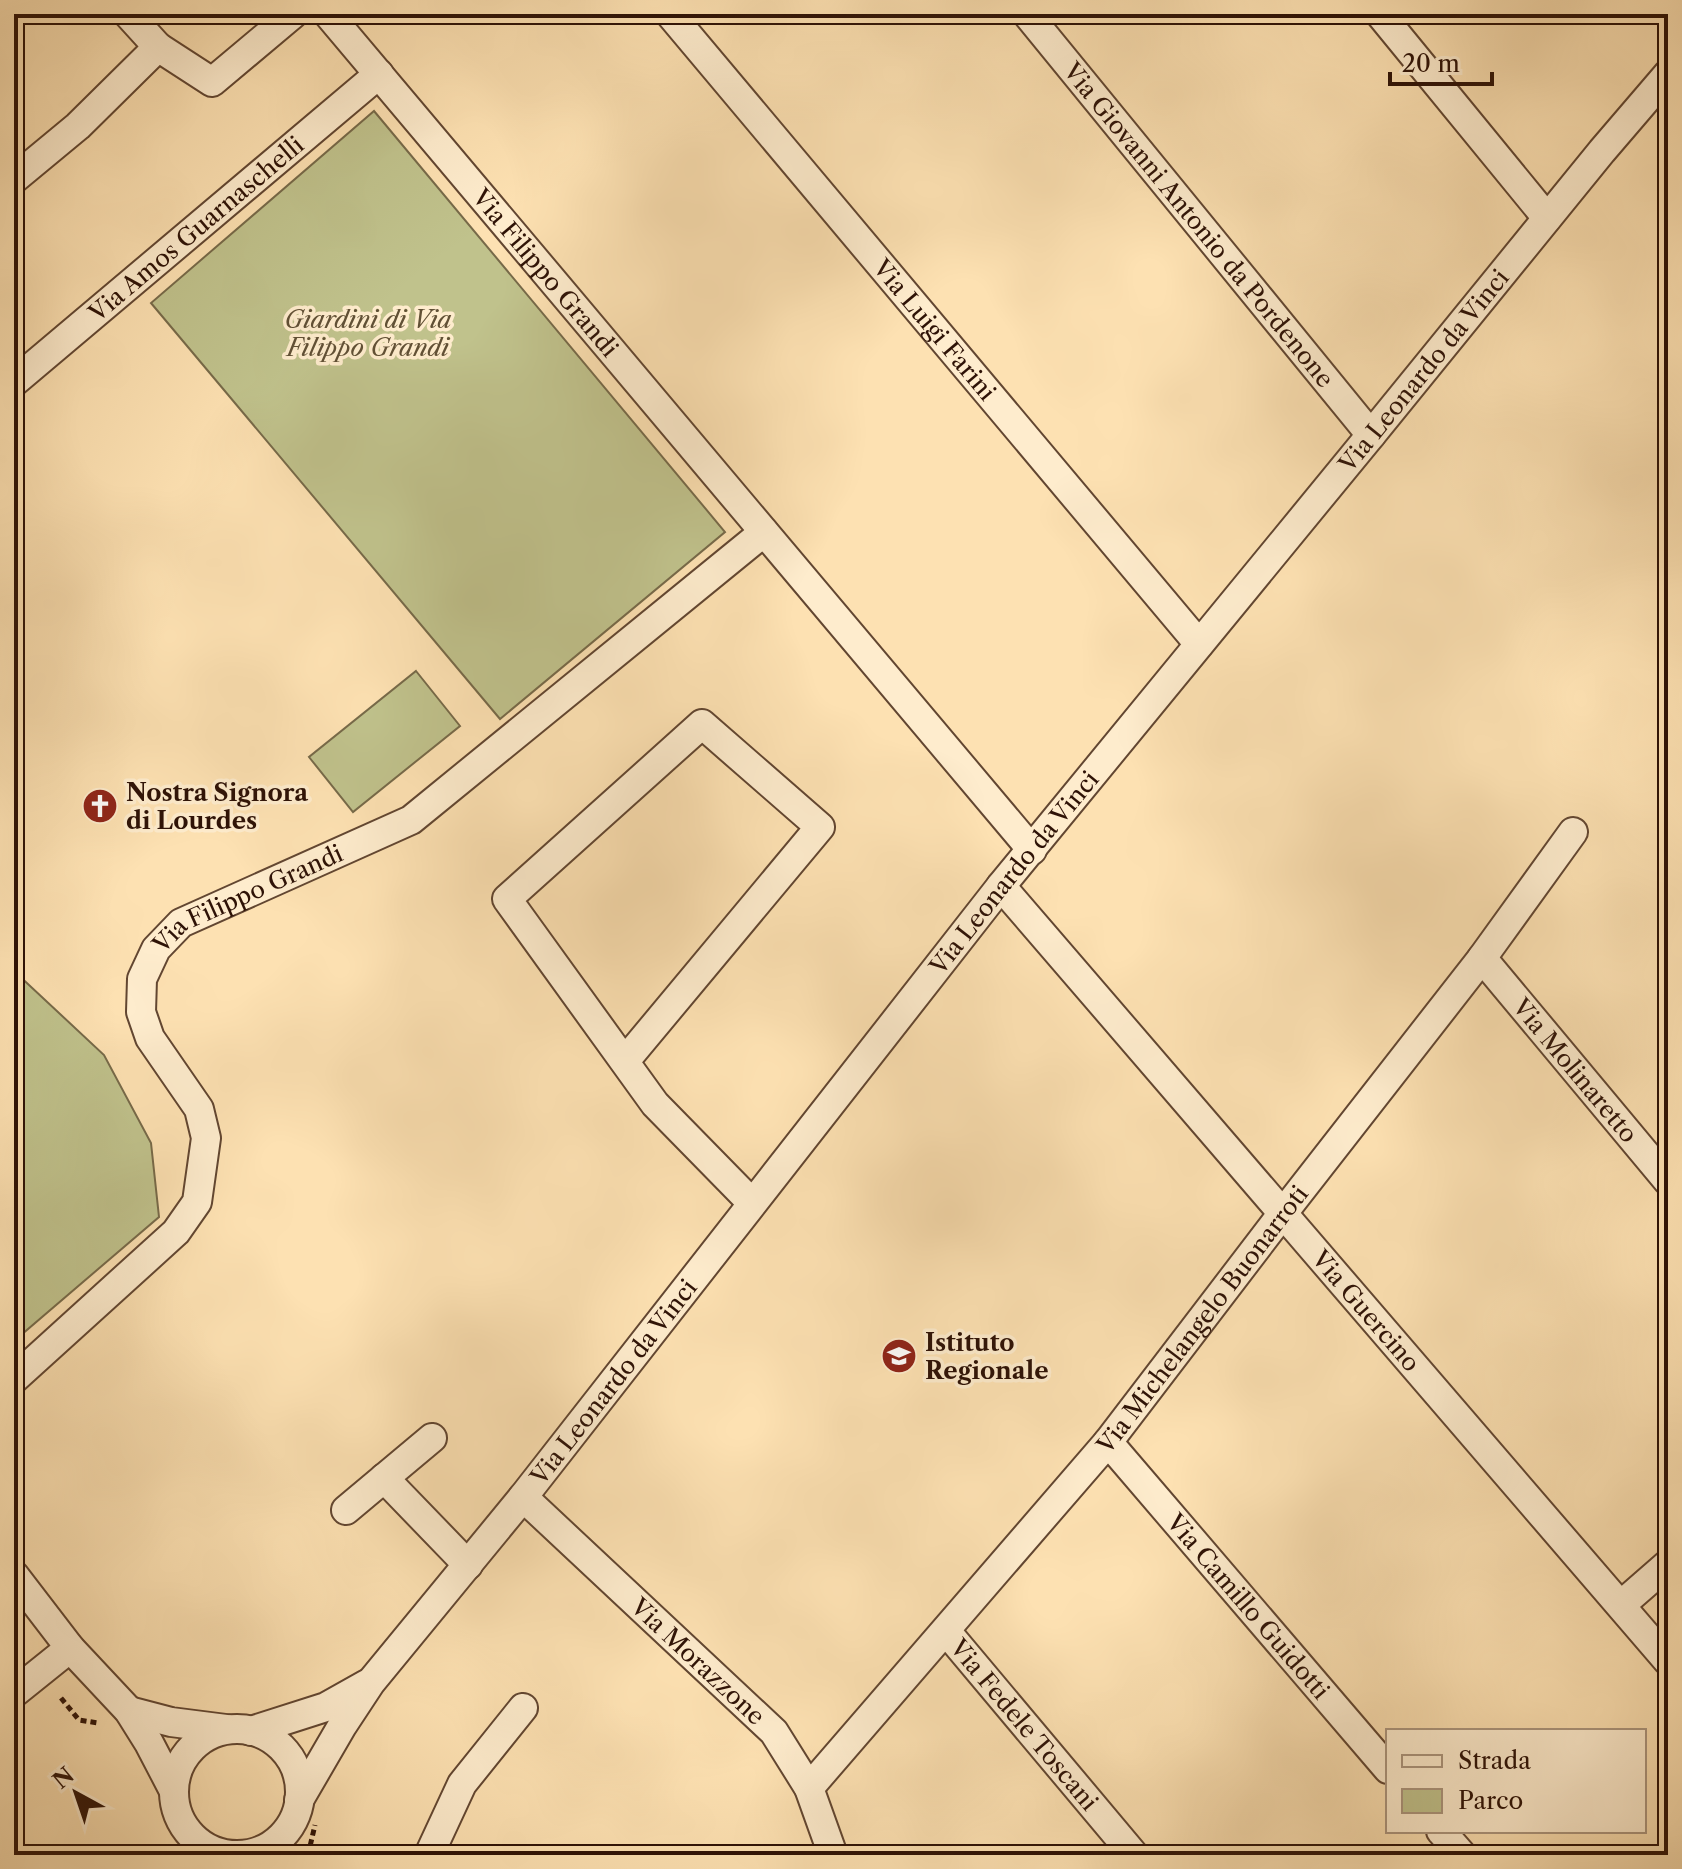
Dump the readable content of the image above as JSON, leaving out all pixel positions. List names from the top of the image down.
{
  "streets": {
    "street": [
      "Via Giovanni Antonio da Pordenone",
      "Via Amos Guarnaschelli",
      "Via Filippo Grandi",
      "Via Luigi Farini",
      "Via Leonardo da Vinci",
      "Via Molinaretto",
      "Via Guercino",
      "Via Michelangelo Buonarroti",
      "Via Camillo Guidotti",
      "Via Morazzone",
      "Via Fedele Toscani"
    ]
  },
  "crossings": [
    ["Via Giovanni Antonio da Pordenone", "Via Leonardo da Vinci"],
    ["Via Amos Guarnaschelli", "Via Filippo Grandi"],
    ["Via Filippo Grandi", "Via Leonardo da Vinci"],
    ["Via Luigi Farini", "Via Leonardo da Vinci"],
    ["Via Leonardo da Vinci", "Via Guercino"],
    ["Via Leonardo da Vinci", "Via Morazzone"],
    ["Via Molinaretto", "Via Michelangelo Buonarroti"],
    ["Via Guercino", "Via Michelangelo Buonarroti"],
    ["Via Michelangelo Buonarroti", "Via Camillo Guidotti"],
    ["Via Michelangelo Buonarroti", "Via Morazzone"],
    ["Via Michelangelo Buonarroti", "Via Fedele Toscani"]
  ],
  "parks": ["Giardini di Via Filippo Grandi"],
  "places": {
    "church": ["Nostra Signora di Lourdes"],
    "school or university": ["Istituto Regionale"]
  },
  "legend": ["Strada", "Parco"],
  "scale_bar": "20 m",
  "north": "top left"
}
